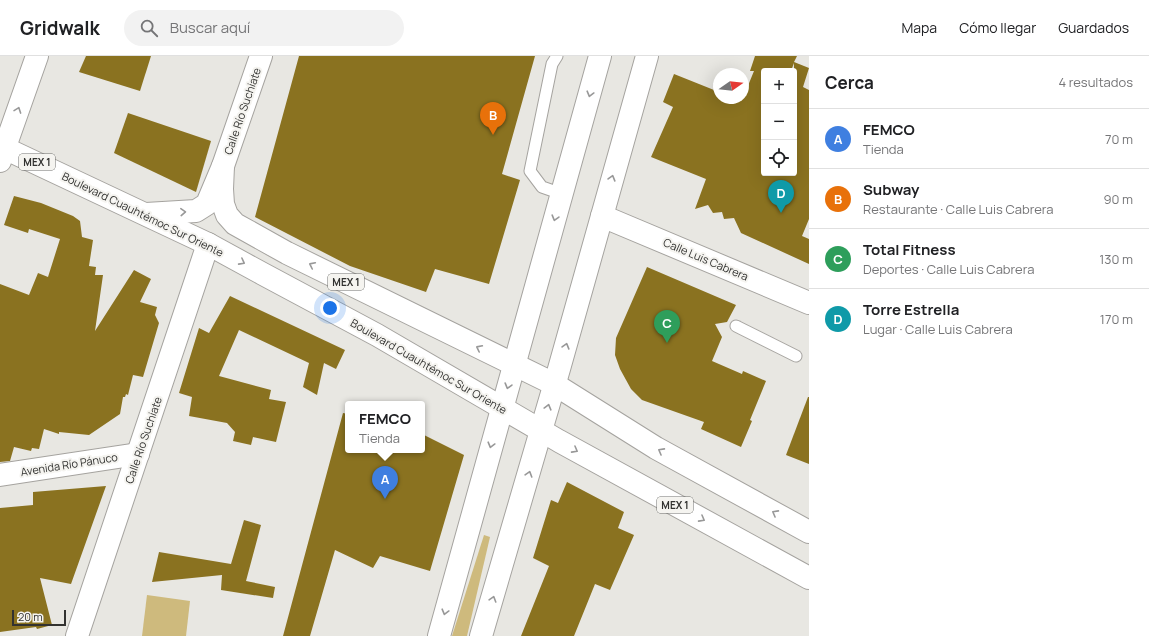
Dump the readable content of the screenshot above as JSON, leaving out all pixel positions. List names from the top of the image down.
{
  "streets": {
    "main road": [
      "Calle Río Suchiate",
      "MEX 1",
      "Boulevard Cuauhtémoc Sur Oriente",
      "Calle Luis Cabrera",
      "Avenida Río Pánuco"
    ]
  },
  "crossings": [
    ["Calle Río Suchiate", "MEX 1"],
    ["Calle Río Suchiate", "Boulevard Cuauhtémoc Sur Oriente"],
    ["Calle Río Suchiate", "Avenida Río Pánuco"]
  ],
  "scale_bar": "20 m",
  "north": "right",
  "page": {
    "header": "Gridwalk",
    "search": "Buscar aquí",
    "nav": ["Mapa", "Cómo llegar", "Guardados"],
    "heading": ["Cerca", "4 resultados"],
    "map_buttons": ["+", "−"],
    "pins": [
      "B",
      "D",
      "C",
      "A"
    ],
    "list": [
      {
        "mark": "A",
        "name": "FEMCO",
        "note": "Tienda",
        "value": "70 m"
      },
      {
        "mark": "B",
        "name": "Subway",
        "note": "Restaurante · Calle Luis Cabrera",
        "value": "90 m"
      },
      {
        "mark": "C",
        "name": "Total Fitness",
        "note": "Deportes · Calle Luis Cabrera",
        "value": "130 m"
      },
      {
        "mark": "D",
        "name": "Torre Estrella",
        "note": "Lugar · Calle Luis Cabrera",
        "value": "170 m"
      }
    ],
    "popup": ["FEMCO", "Tienda"],
    "scale": "20 m"
  }
}
